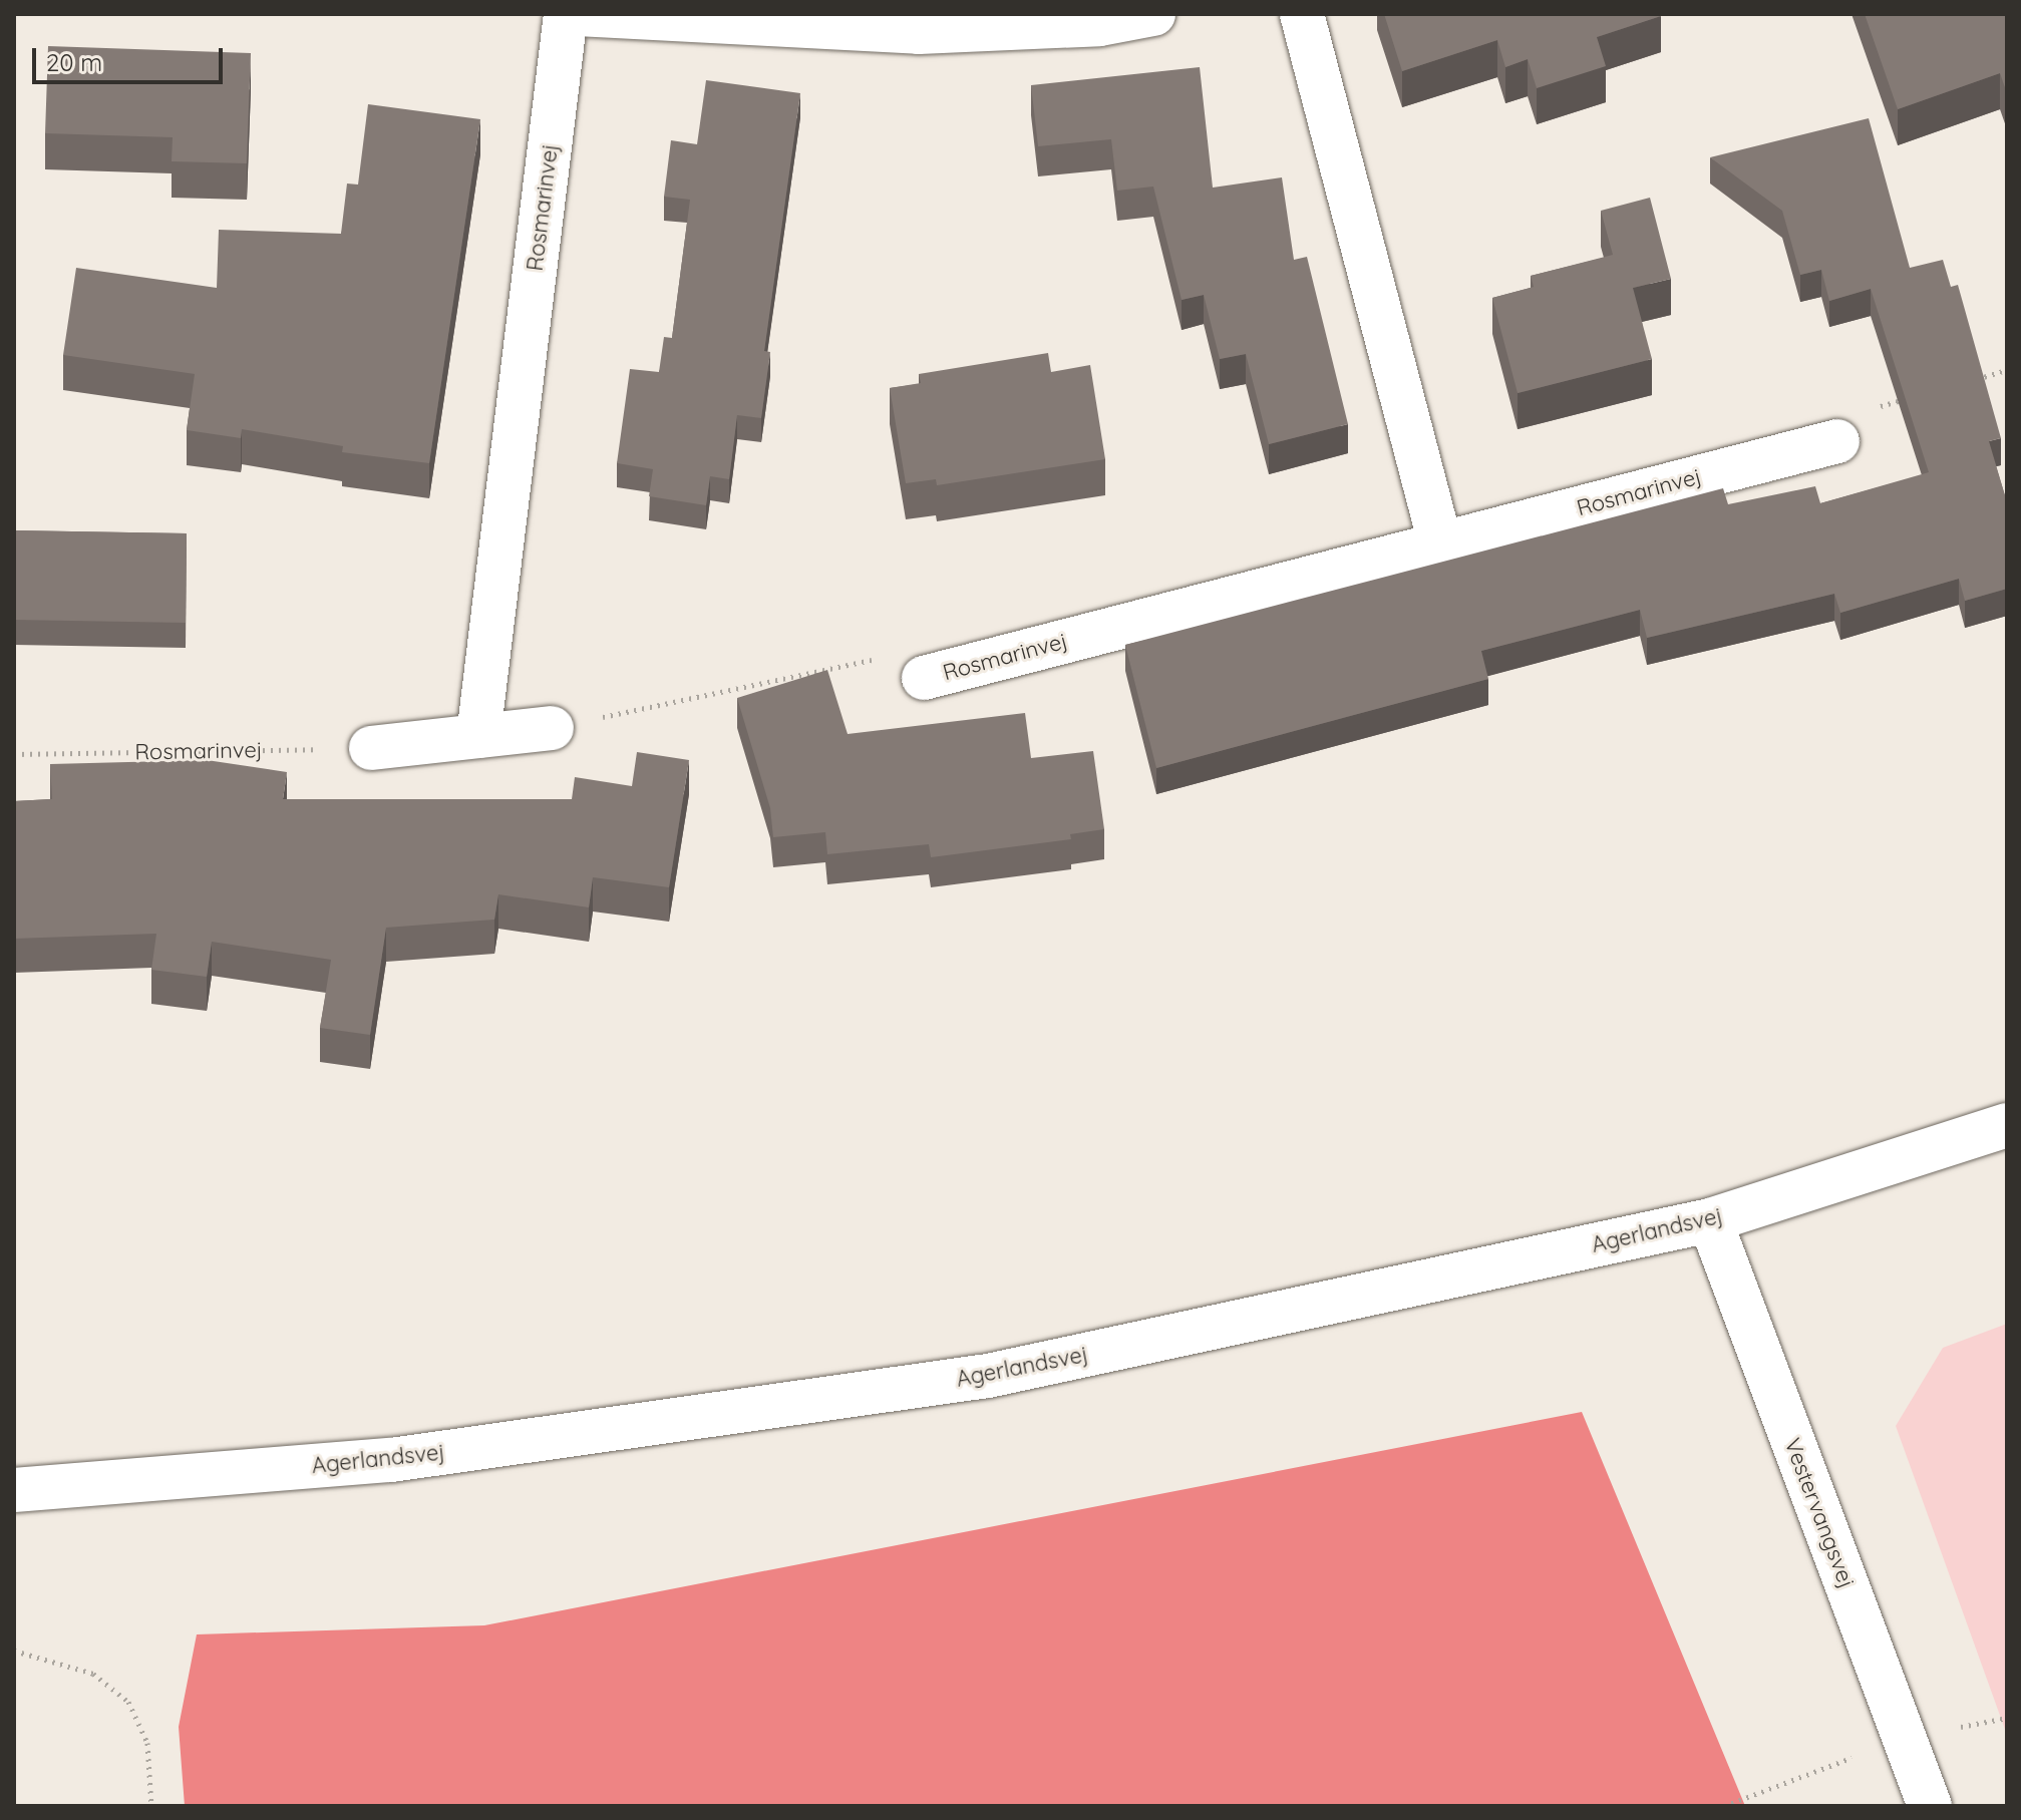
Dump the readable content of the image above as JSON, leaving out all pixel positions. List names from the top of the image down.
{
  "streets": {
    "street": ["Rosmarinvej", "Agerlandsvej", "Vestervangsvej"]
  },
  "crossings": [
    ["Agerlandsvej", "Vestervangsvej"]
  ],
  "scale_bar": "20 m"
}
